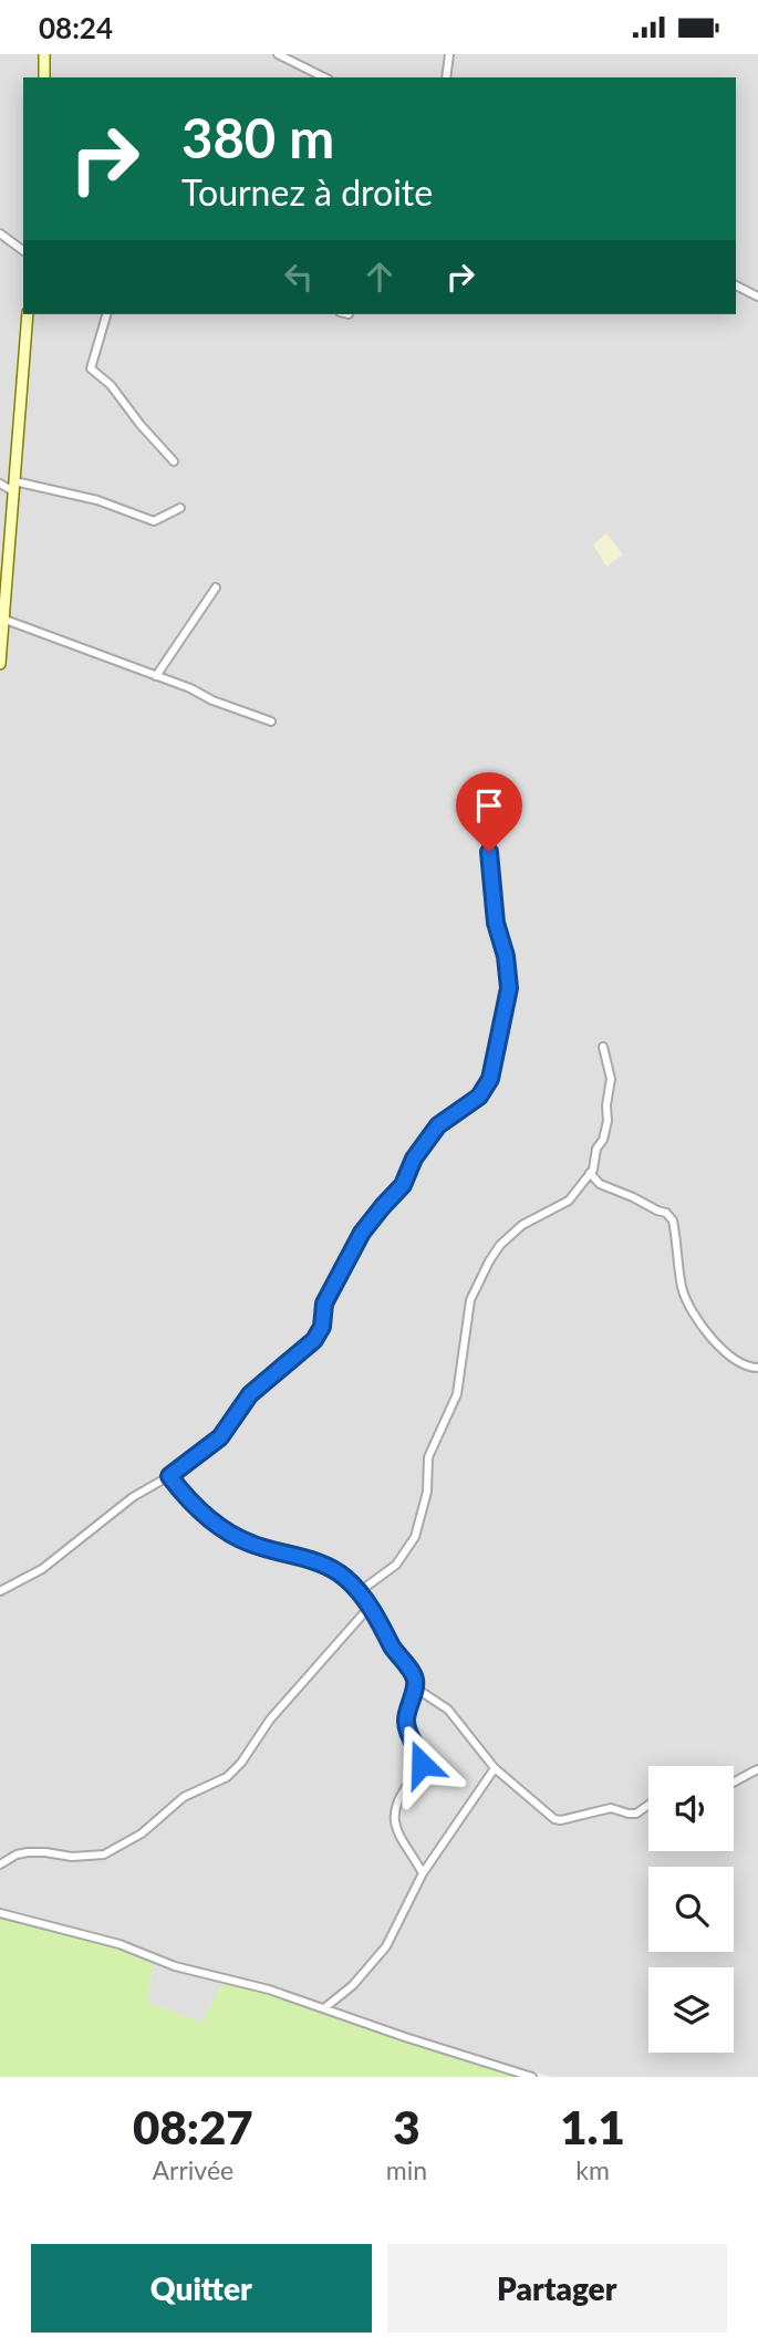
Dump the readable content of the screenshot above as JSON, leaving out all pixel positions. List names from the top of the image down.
{
  "page": {
    "status": "08:24",
    "turn": ["380 m", "Tournez à droite"],
    "eta": [
      "08:27",
      "Arrivée",
      "3",
      "min",
      "1.1",
      "km"
    ],
    "buttons": ["Quitter", "Partager"]
  }
}
